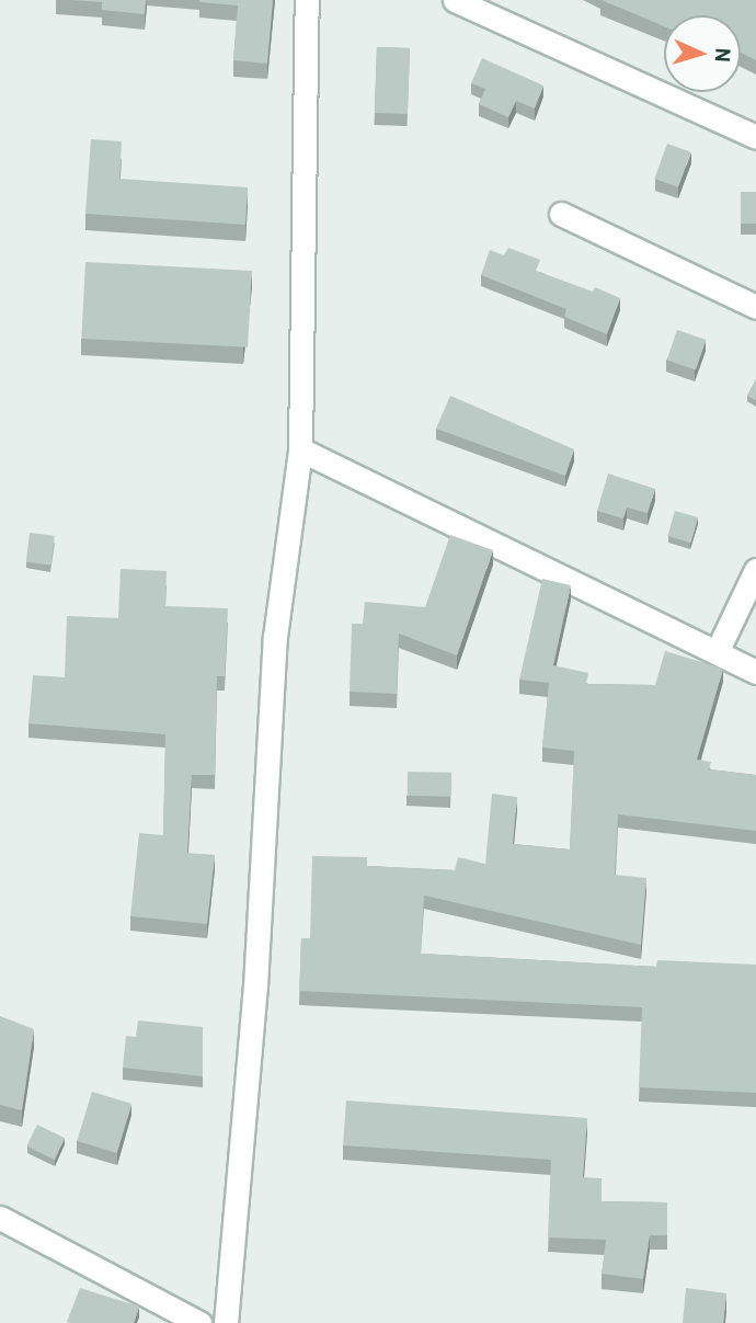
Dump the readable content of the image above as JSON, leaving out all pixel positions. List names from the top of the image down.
{
  "north": "right"
}
